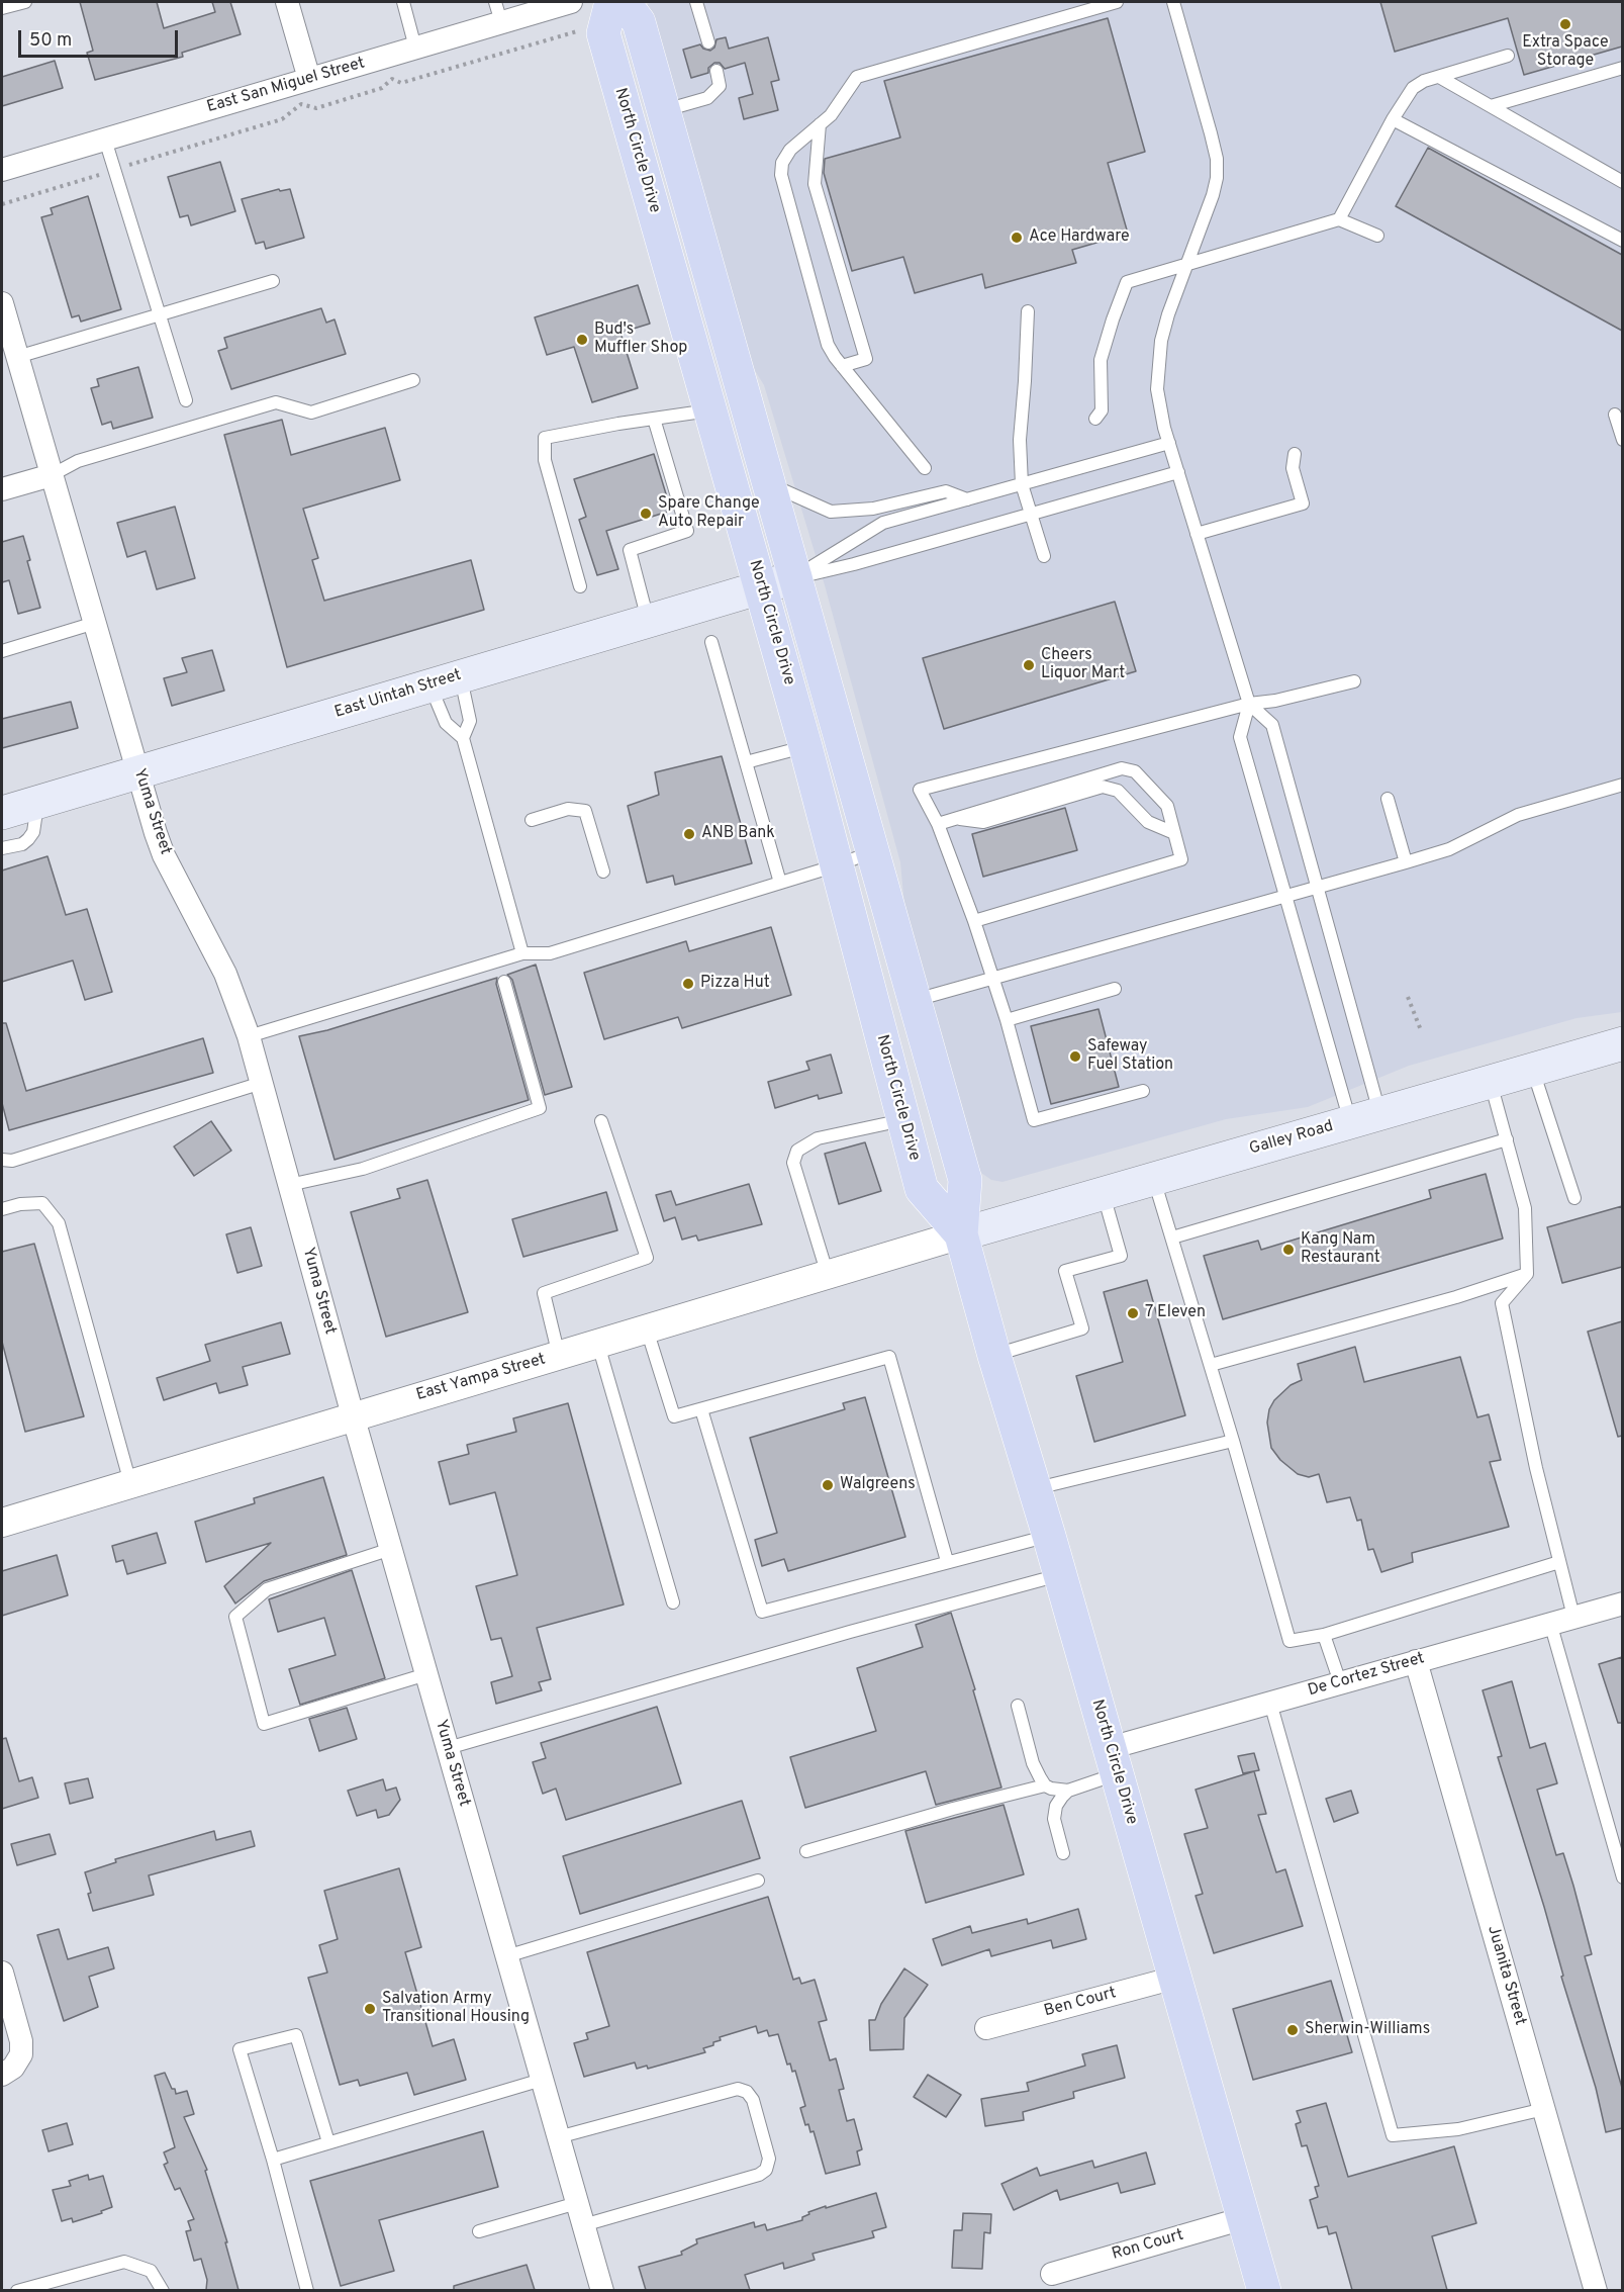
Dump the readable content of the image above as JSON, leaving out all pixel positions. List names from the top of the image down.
{
  "streets": {
    "main road": ["North Circle Drive", "East Uintah Street", "Galley Road"],
    "street": [
      "East San Miguel Street",
      "Yuma Street",
      "East Yampa Street",
      "De Cortez Street",
      "Juanita Street",
      "Ben Court",
      "Ron Court"
    ]
  },
  "crossings": [
    ["North Circle Drive", "East Uintah Street"],
    ["North Circle Drive", "Galley Road"],
    ["North Circle Drive", "East Yampa Street"],
    ["North Circle Drive", "De Cortez Street"],
    ["North Circle Drive", "Ben Court"],
    ["North Circle Drive", "Ron Court"],
    ["East Uintah Street", "Yuma Street"],
    ["Yuma Street", "East Yampa Street"],
    ["Galley Road", "East Yampa Street"],
    ["De Cortez Street", "Juanita Street"]
  ],
  "places": [
    "Extra Space Storage",
    "Ace Hardware",
    "Bud's Muffler Shop",
    "Spare Change Auto Repair",
    "Cheers Liquor Mart",
    "ANB Bank",
    "Pizza Hut",
    "Safeway Fuel Station",
    "Kang Nam Restaurant",
    "7 Eleven",
    "Walgreens",
    "Salvation Army Transitional Housing",
    "Sherwin-Williams"
  ],
  "scale_bar": "50 m"
}
